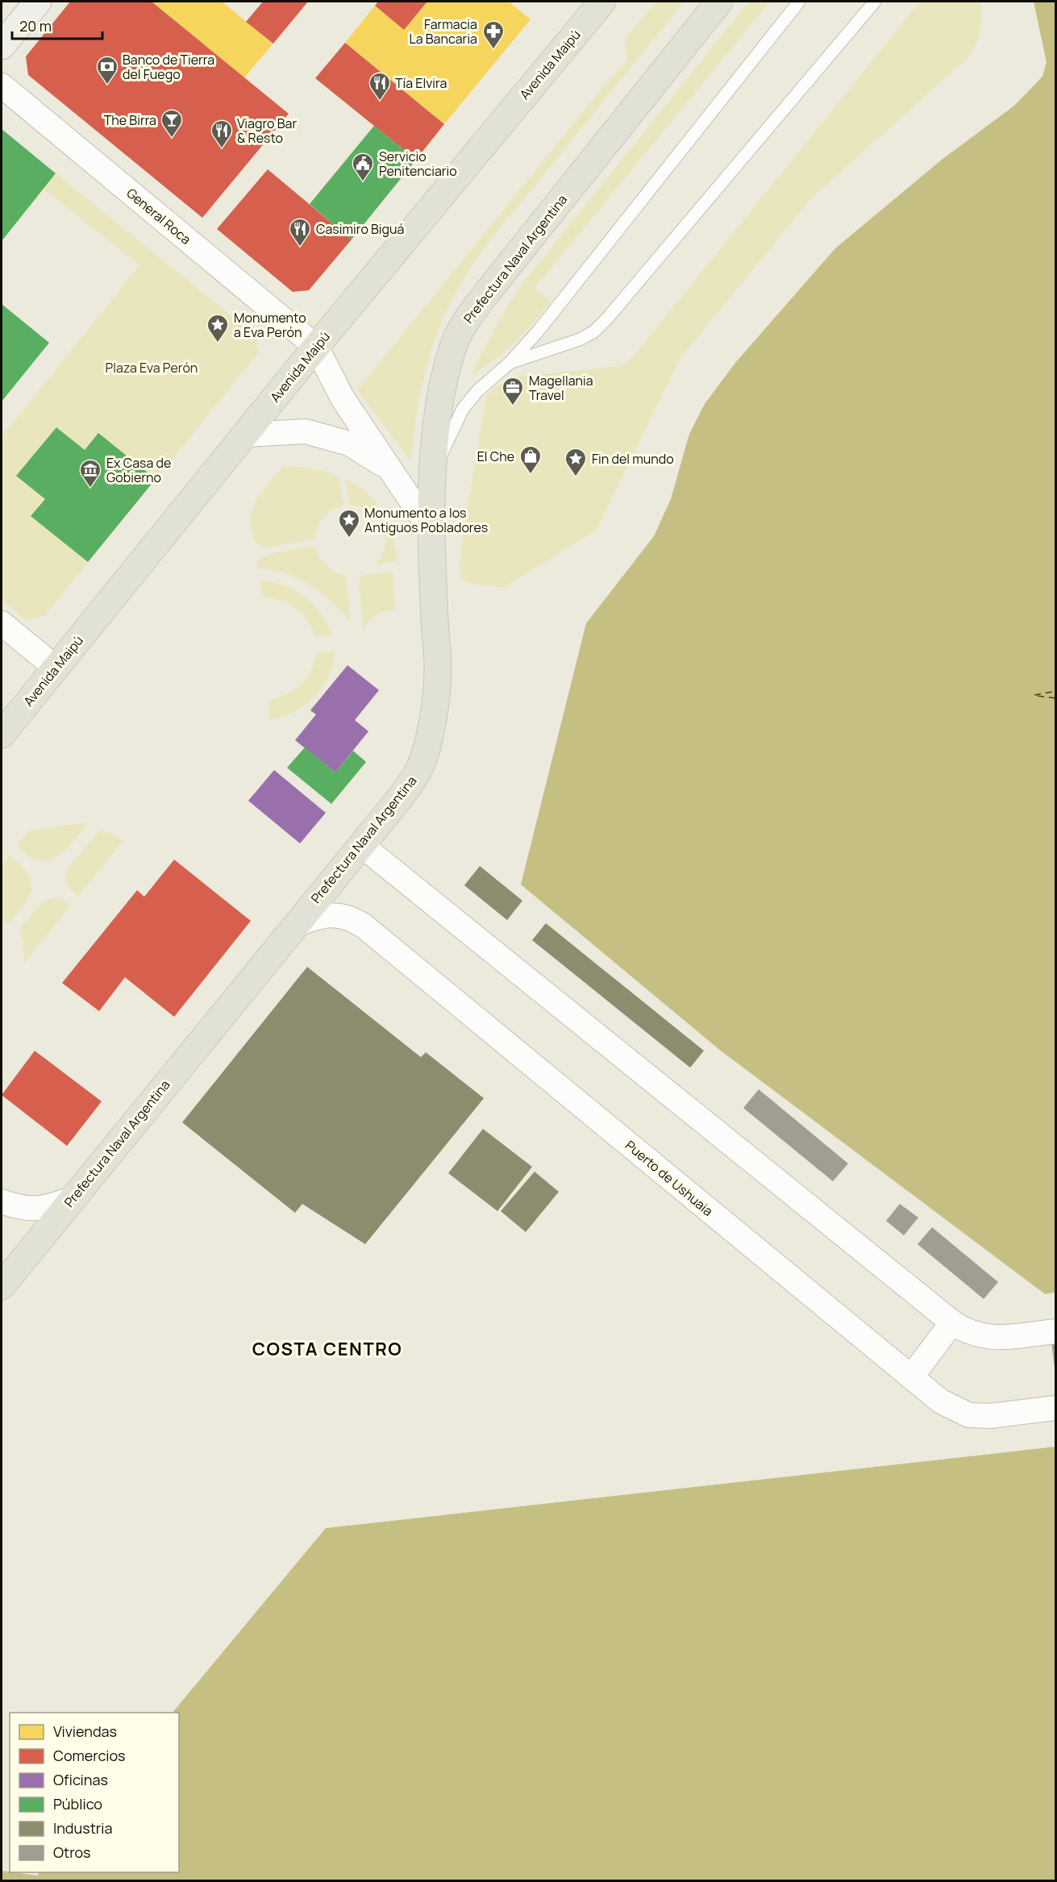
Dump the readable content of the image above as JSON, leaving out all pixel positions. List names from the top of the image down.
{
  "streets": {
    "main road": ["Avenida Maipú", "Prefectura Naval Argentina"],
    "street": ["General Roca", "Puerto de Ushuaia"]
  },
  "crossings": [
    ["Avenida Maipú", "General Roca"],
    ["Prefectura Naval Argentina", "Puerto de Ushuaia"]
  ],
  "districts": ["COSTA CENTRO"],
  "parks": ["Plaza Eva Perón"],
  "places": {
    "pharmacy": ["Farmacia La Bancaria"],
    "bank": ["Banco de Tierra del Fuego"],
    "restaurant": ["Tía Elvira", "Viagro Bar & Resto", "Casimiro Biguá"],
    "bar": ["The Birra"],
    "public building": ["Servicio Penitenciario"],
    "place": ["Monumento a Eva Perón", "Fin del mundo", "Monumento a los Antiguos Pobladores"],
    "office": ["Magellania Travel"],
    "shop": ["El Che"],
    "museum": ["Ex Casa de Gobierno"]
  },
  "legend": [
    "Viviendas",
    "Comercios",
    "Oficinas",
    "Público",
    "Industria",
    "Otros"
  ],
  "scale_bar": "20 m"
}
